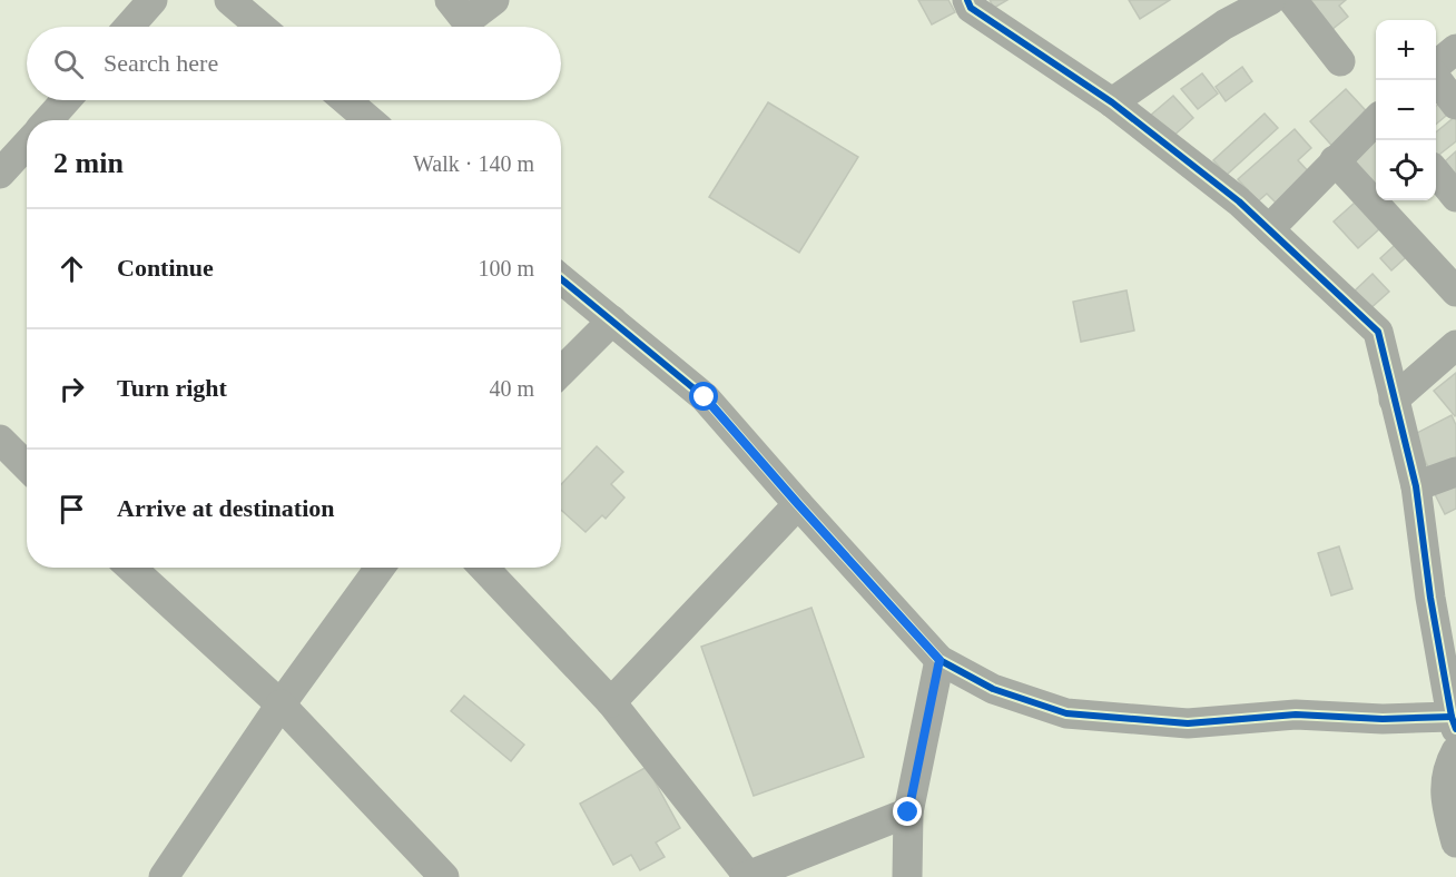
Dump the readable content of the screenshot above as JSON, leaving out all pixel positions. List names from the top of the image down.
{
  "page": {
    "map_buttons": ["+", "−"],
    "search": "Search here",
    "heading": ["2 min", "Walk · 140 m"],
    "list": [
      ["Continue", "100 m"],
      ["Turn right", "40 m"],
      "Arrive at destination"
    ]
  }
}
